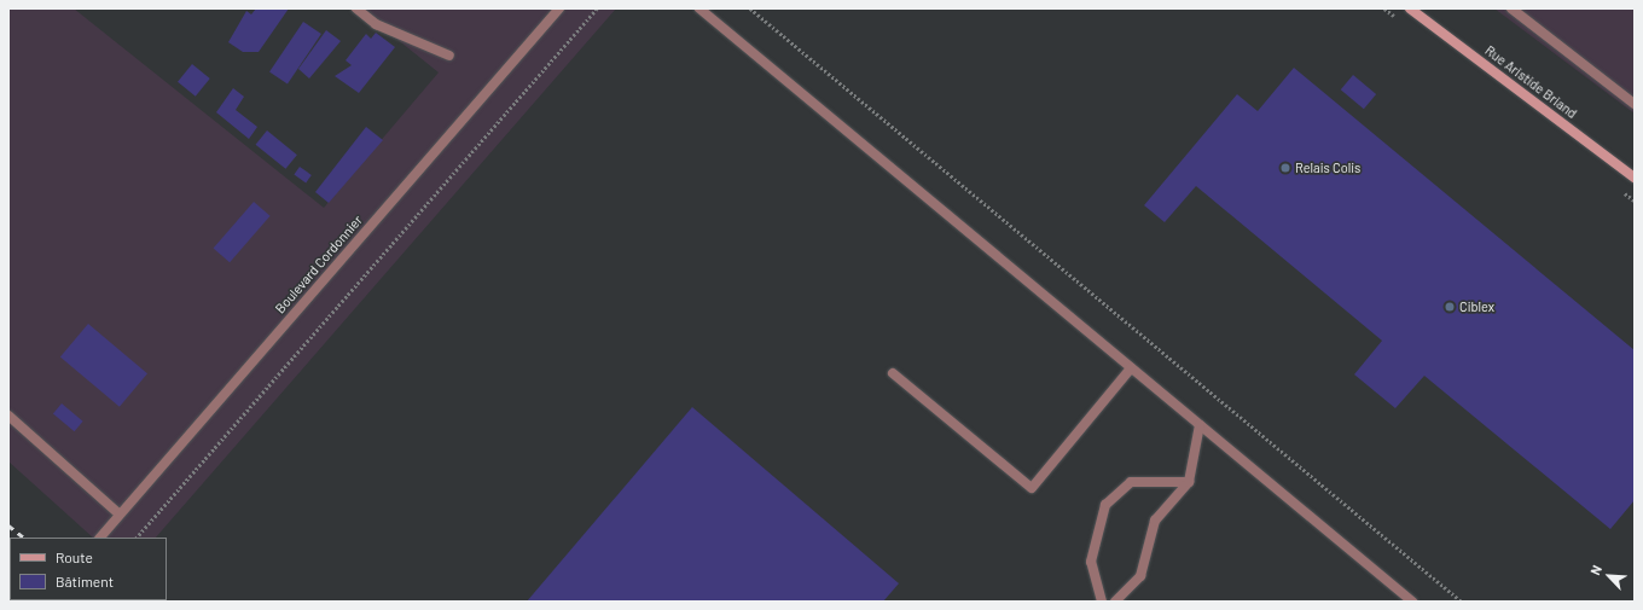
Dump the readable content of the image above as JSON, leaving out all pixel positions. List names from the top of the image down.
{
  "streets": {
    "main road": ["Rue Aristide Briand"],
    "street": ["Boulevard Cordonnier"]
  },
  "places": ["Relais Colis", "Ciblex"],
  "legend": ["Route", "Bâtiment"],
  "north": "top left"
}
